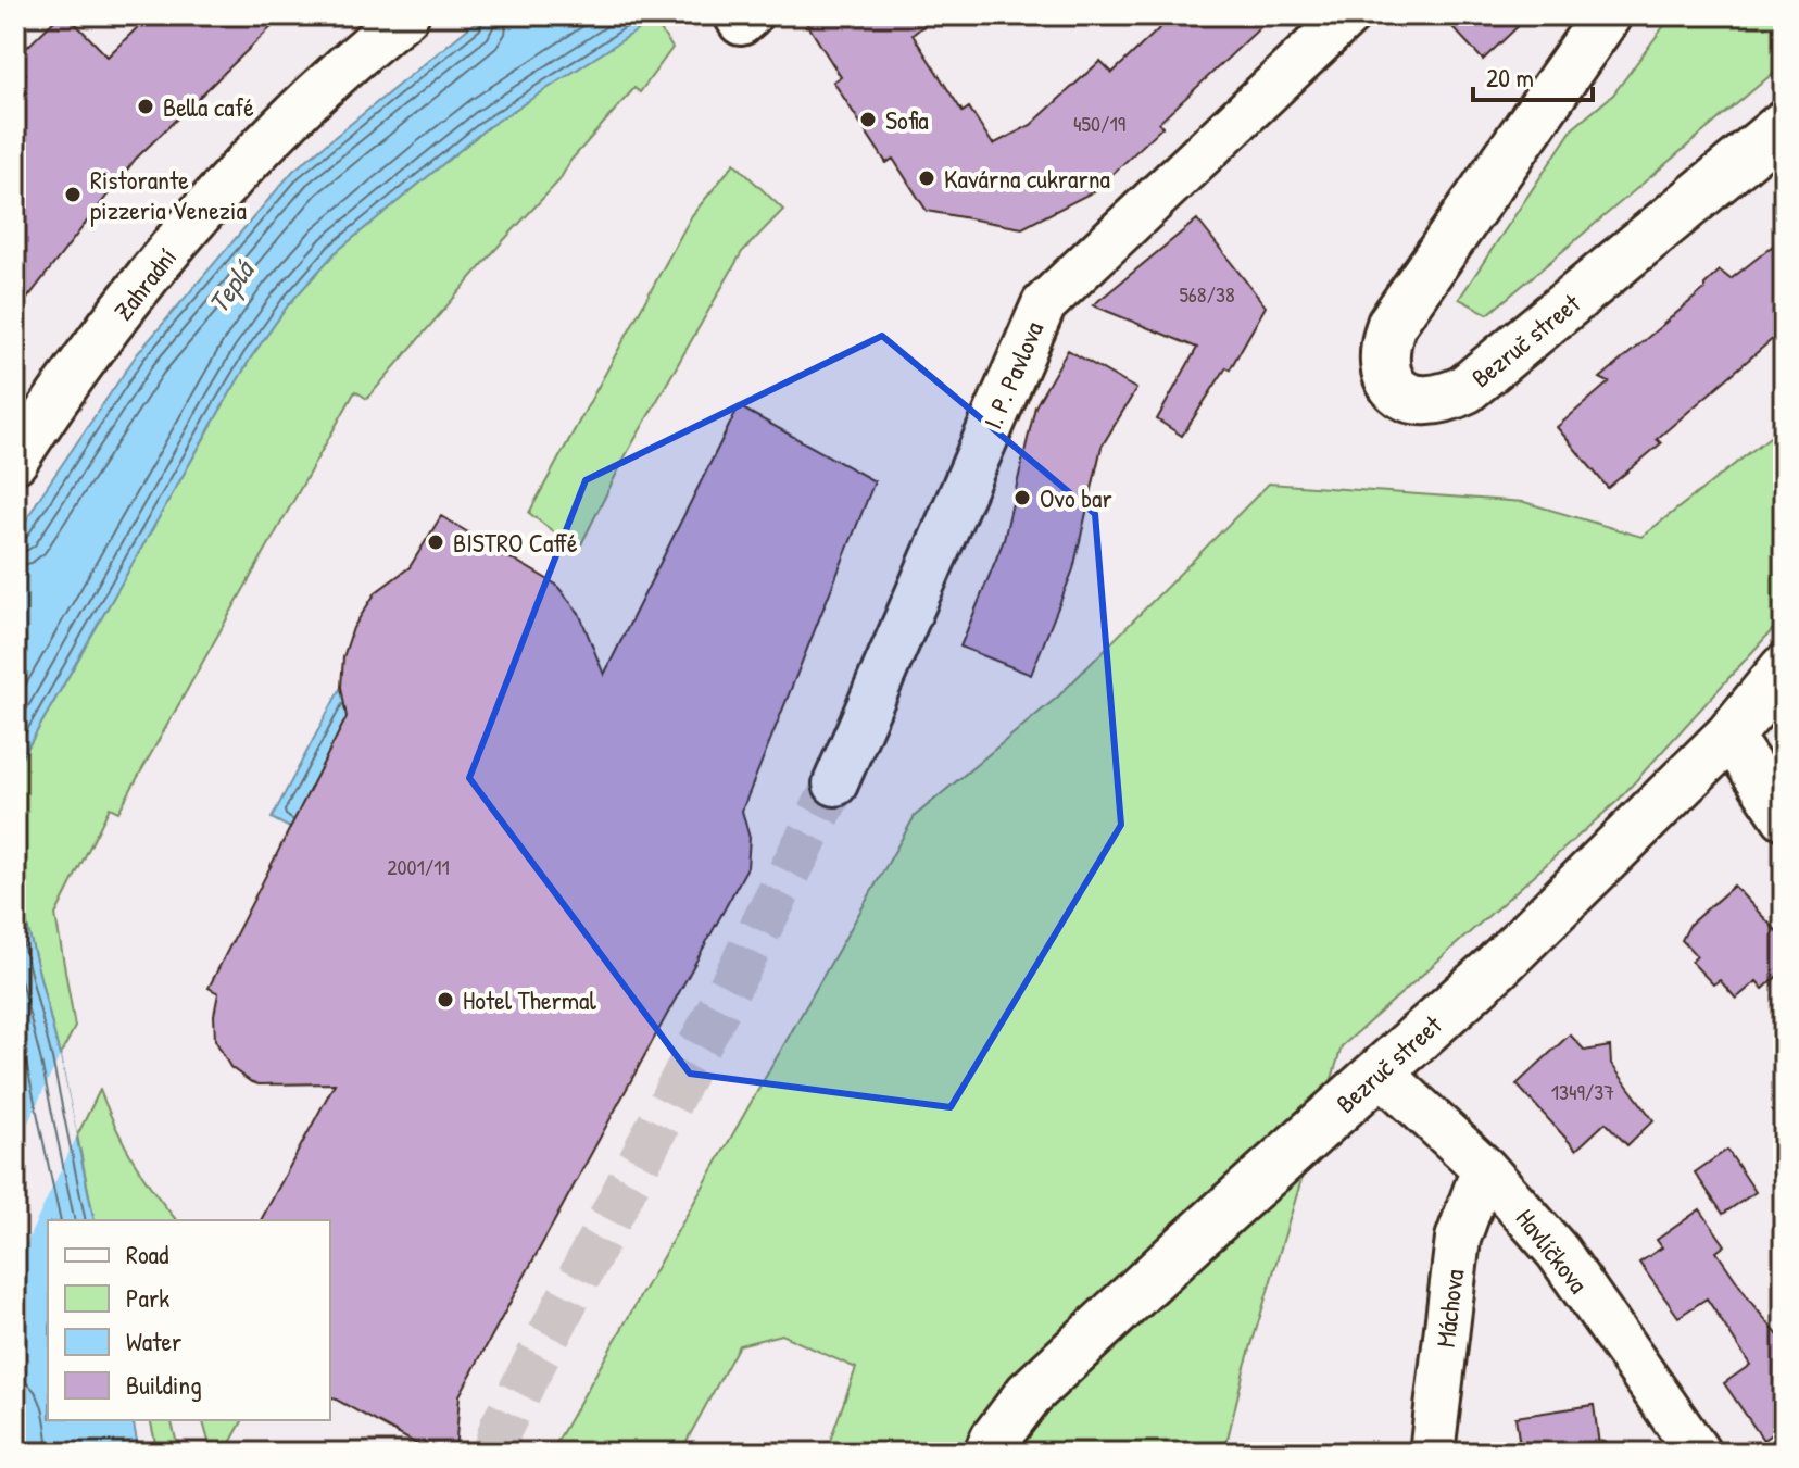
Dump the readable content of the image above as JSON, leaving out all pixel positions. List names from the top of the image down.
{
  "streets": {
    "street": [
      "Zahradní",
      "Bezruč street",
      "I. P. Pavlova",
      "Havlíčkova",
      "Máchova"
    ]
  },
  "crossings": [
    ["Bezruč street", "Havlíčkova"],
    ["Havlíčkova", "Máchova"]
  ],
  "water": ["Teplá"],
  "places": [
    "Bella café",
    "Sofia",
    "Kavárna cukrarna",
    "Ristorante pizzeria Venezia",
    "Ovo bar",
    "BISTRO Caffé",
    "Hotel Thermal"
  ],
  "house_numbers": [
    "450/19",
    "568/38",
    "2001/11",
    "1349/37"
  ],
  "legend": [
    "Road",
    "Park",
    "Water",
    "Building"
  ],
  "scale_bar": "20 m"
}
